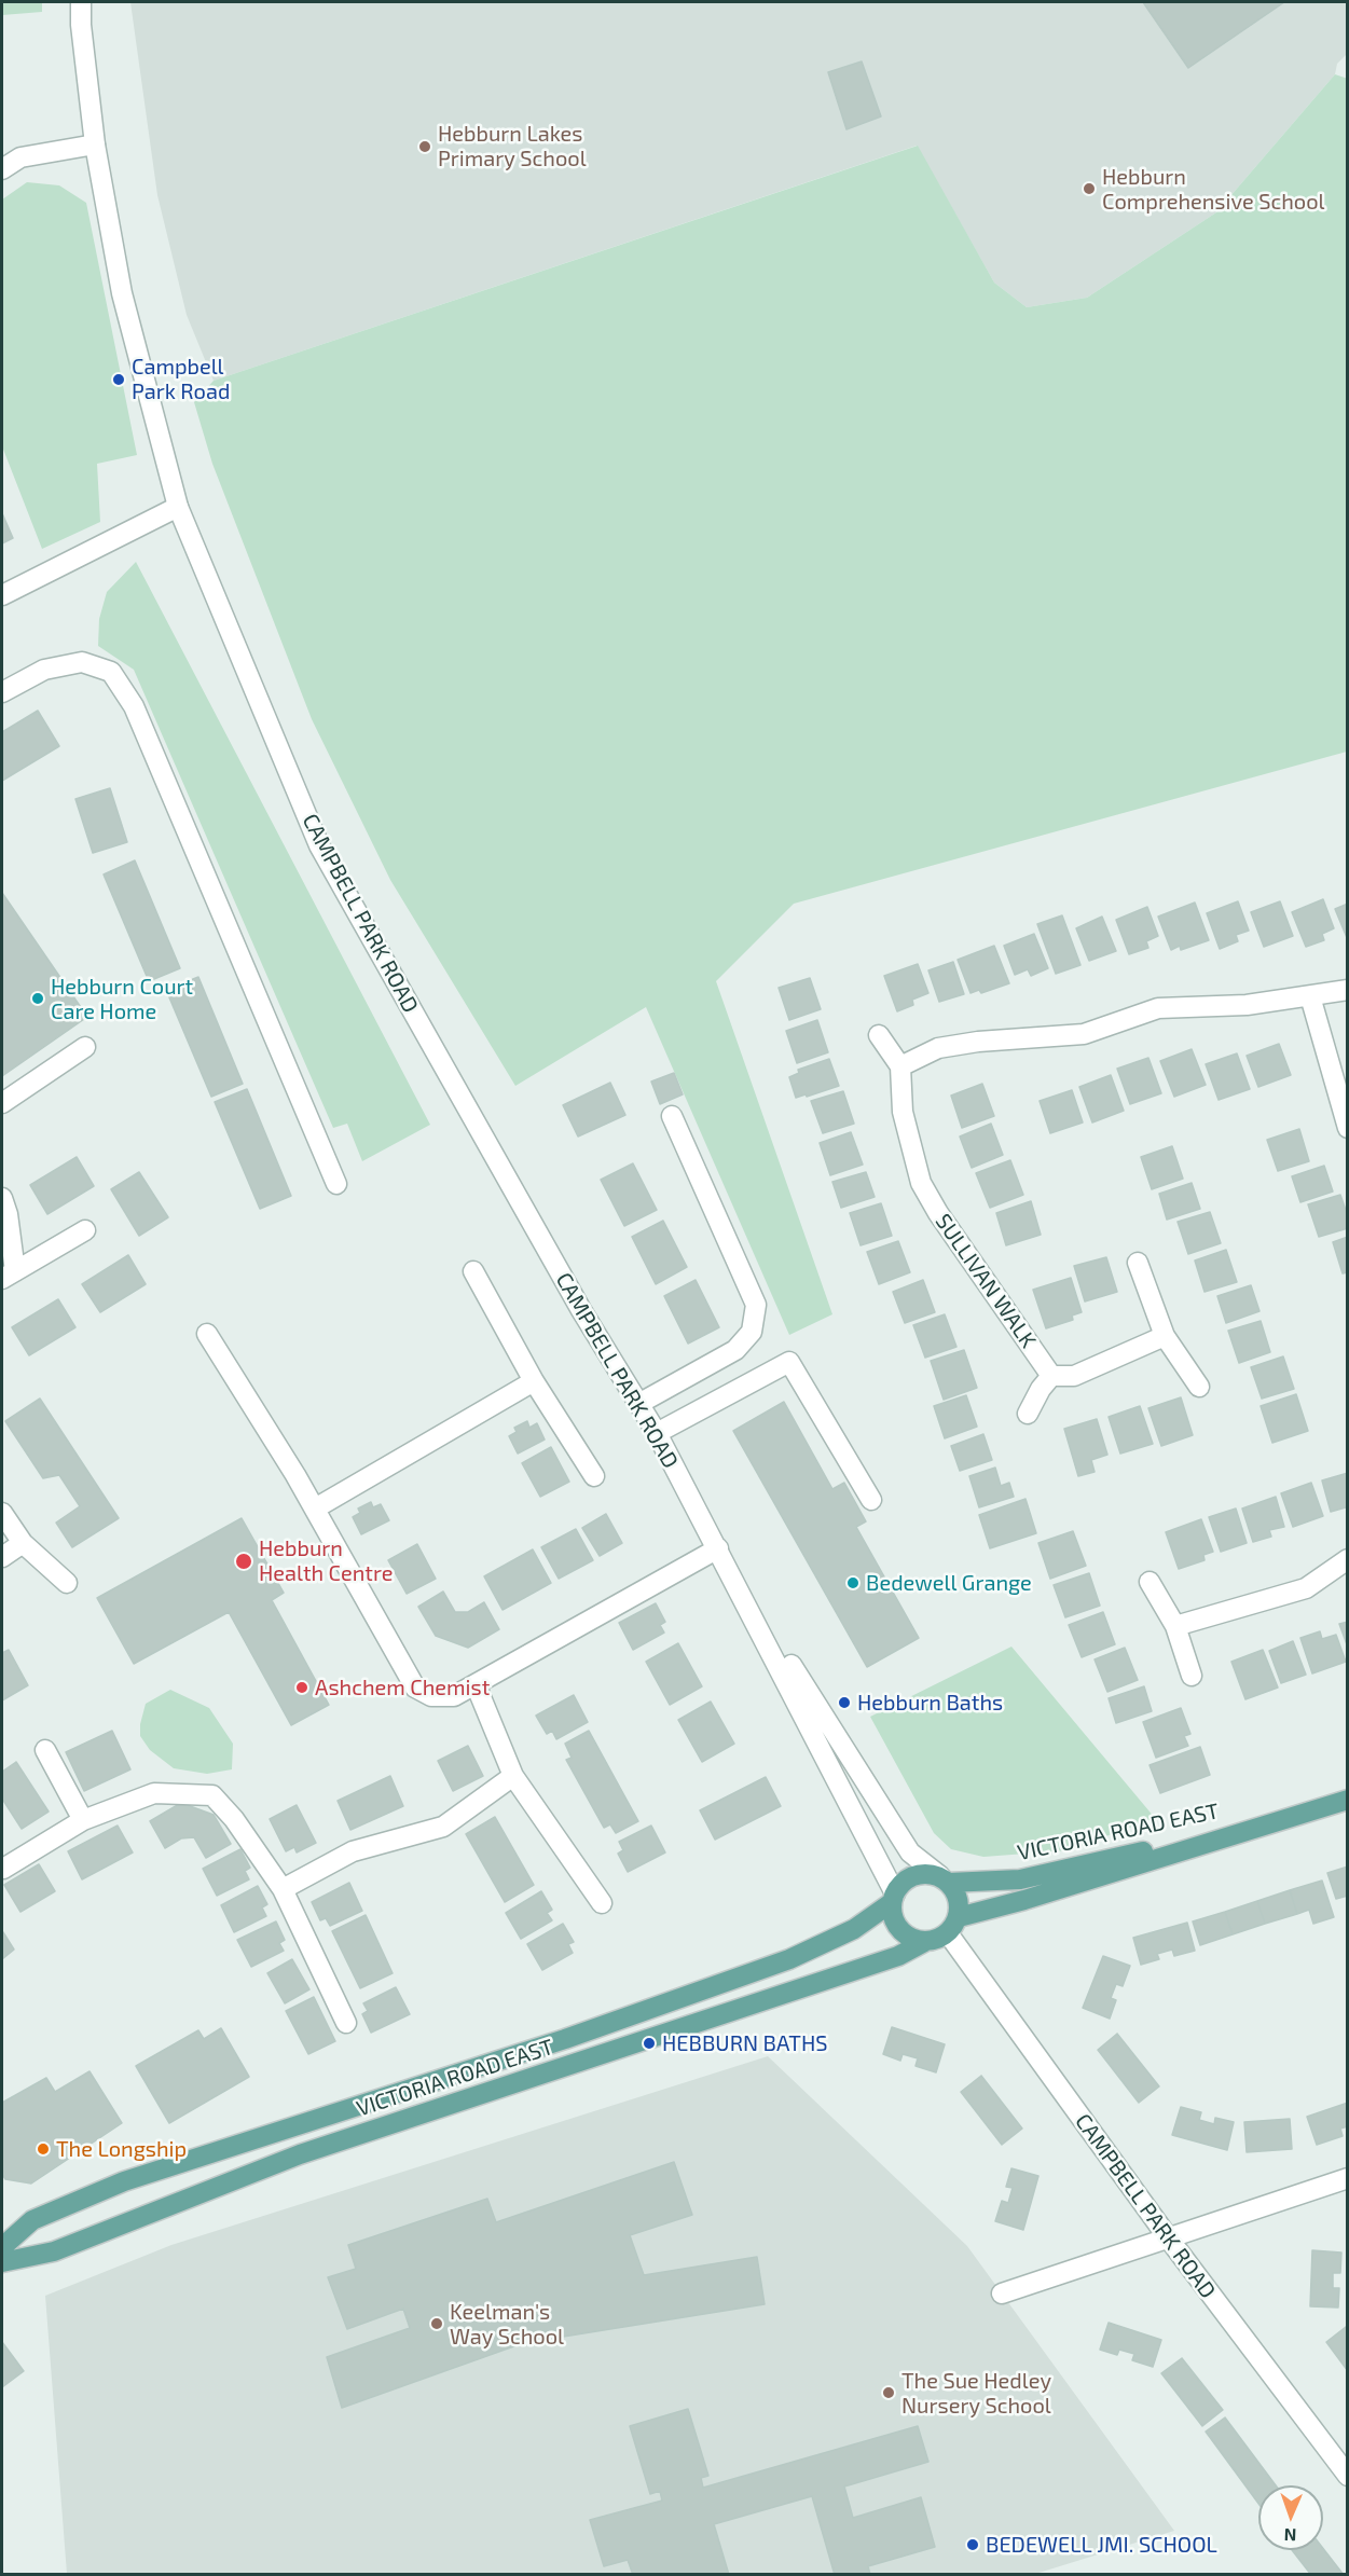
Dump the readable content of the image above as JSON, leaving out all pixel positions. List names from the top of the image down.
{
  "streets": {
    "main road": ["VICTORIA ROAD EAST"],
    "street": ["CAMPBELL PARK ROAD", "SULLIVAN WALK"]
  },
  "crossings": [
    ["CAMPBELL PARK ROAD", "VICTORIA ROAD EAST"]
  ],
  "places": [
    "Hebburn Lakes Primary School",
    "Hebburn Comprehensive School",
    "Campbell Park Road",
    "Hebburn Court Care Home",
    "Hebburn Health Centre",
    "Bedewell Grange",
    "Ashchem Chemist",
    "Hebburn Baths",
    "HEBBURN BATHS",
    "The Longship",
    "Keelman's Way School",
    "The Sue Hedley Nursery School",
    "BEDEWELL JMI. SCHOOL"
  ],
  "north": "bottom"
}
